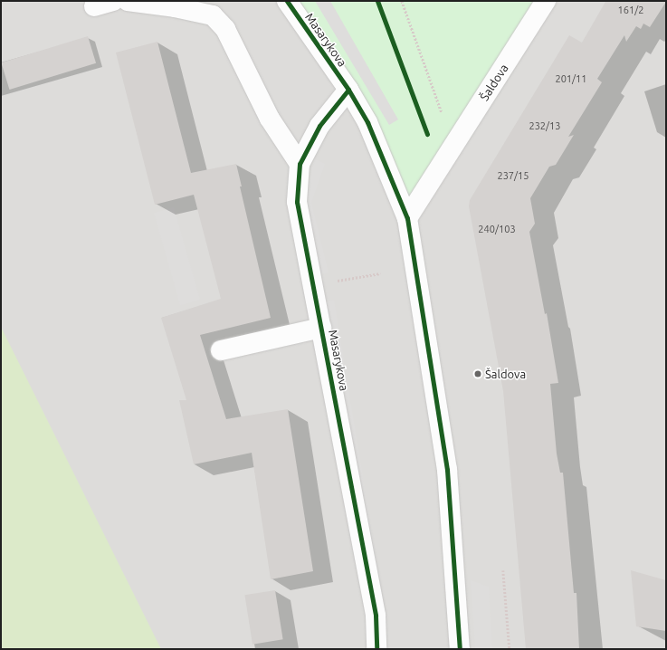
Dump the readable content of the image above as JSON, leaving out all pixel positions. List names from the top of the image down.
{
  "streets": {
    "street": ["Masarykova", "Šaldova"]
  },
  "crossings": [
    ["Masarykova", "Šaldova"]
  ],
  "places": ["Šaldova"],
  "house_numbers": [
    "161/2",
    "201/11",
    "232/13",
    "237/15",
    "240/103"
  ]
}
